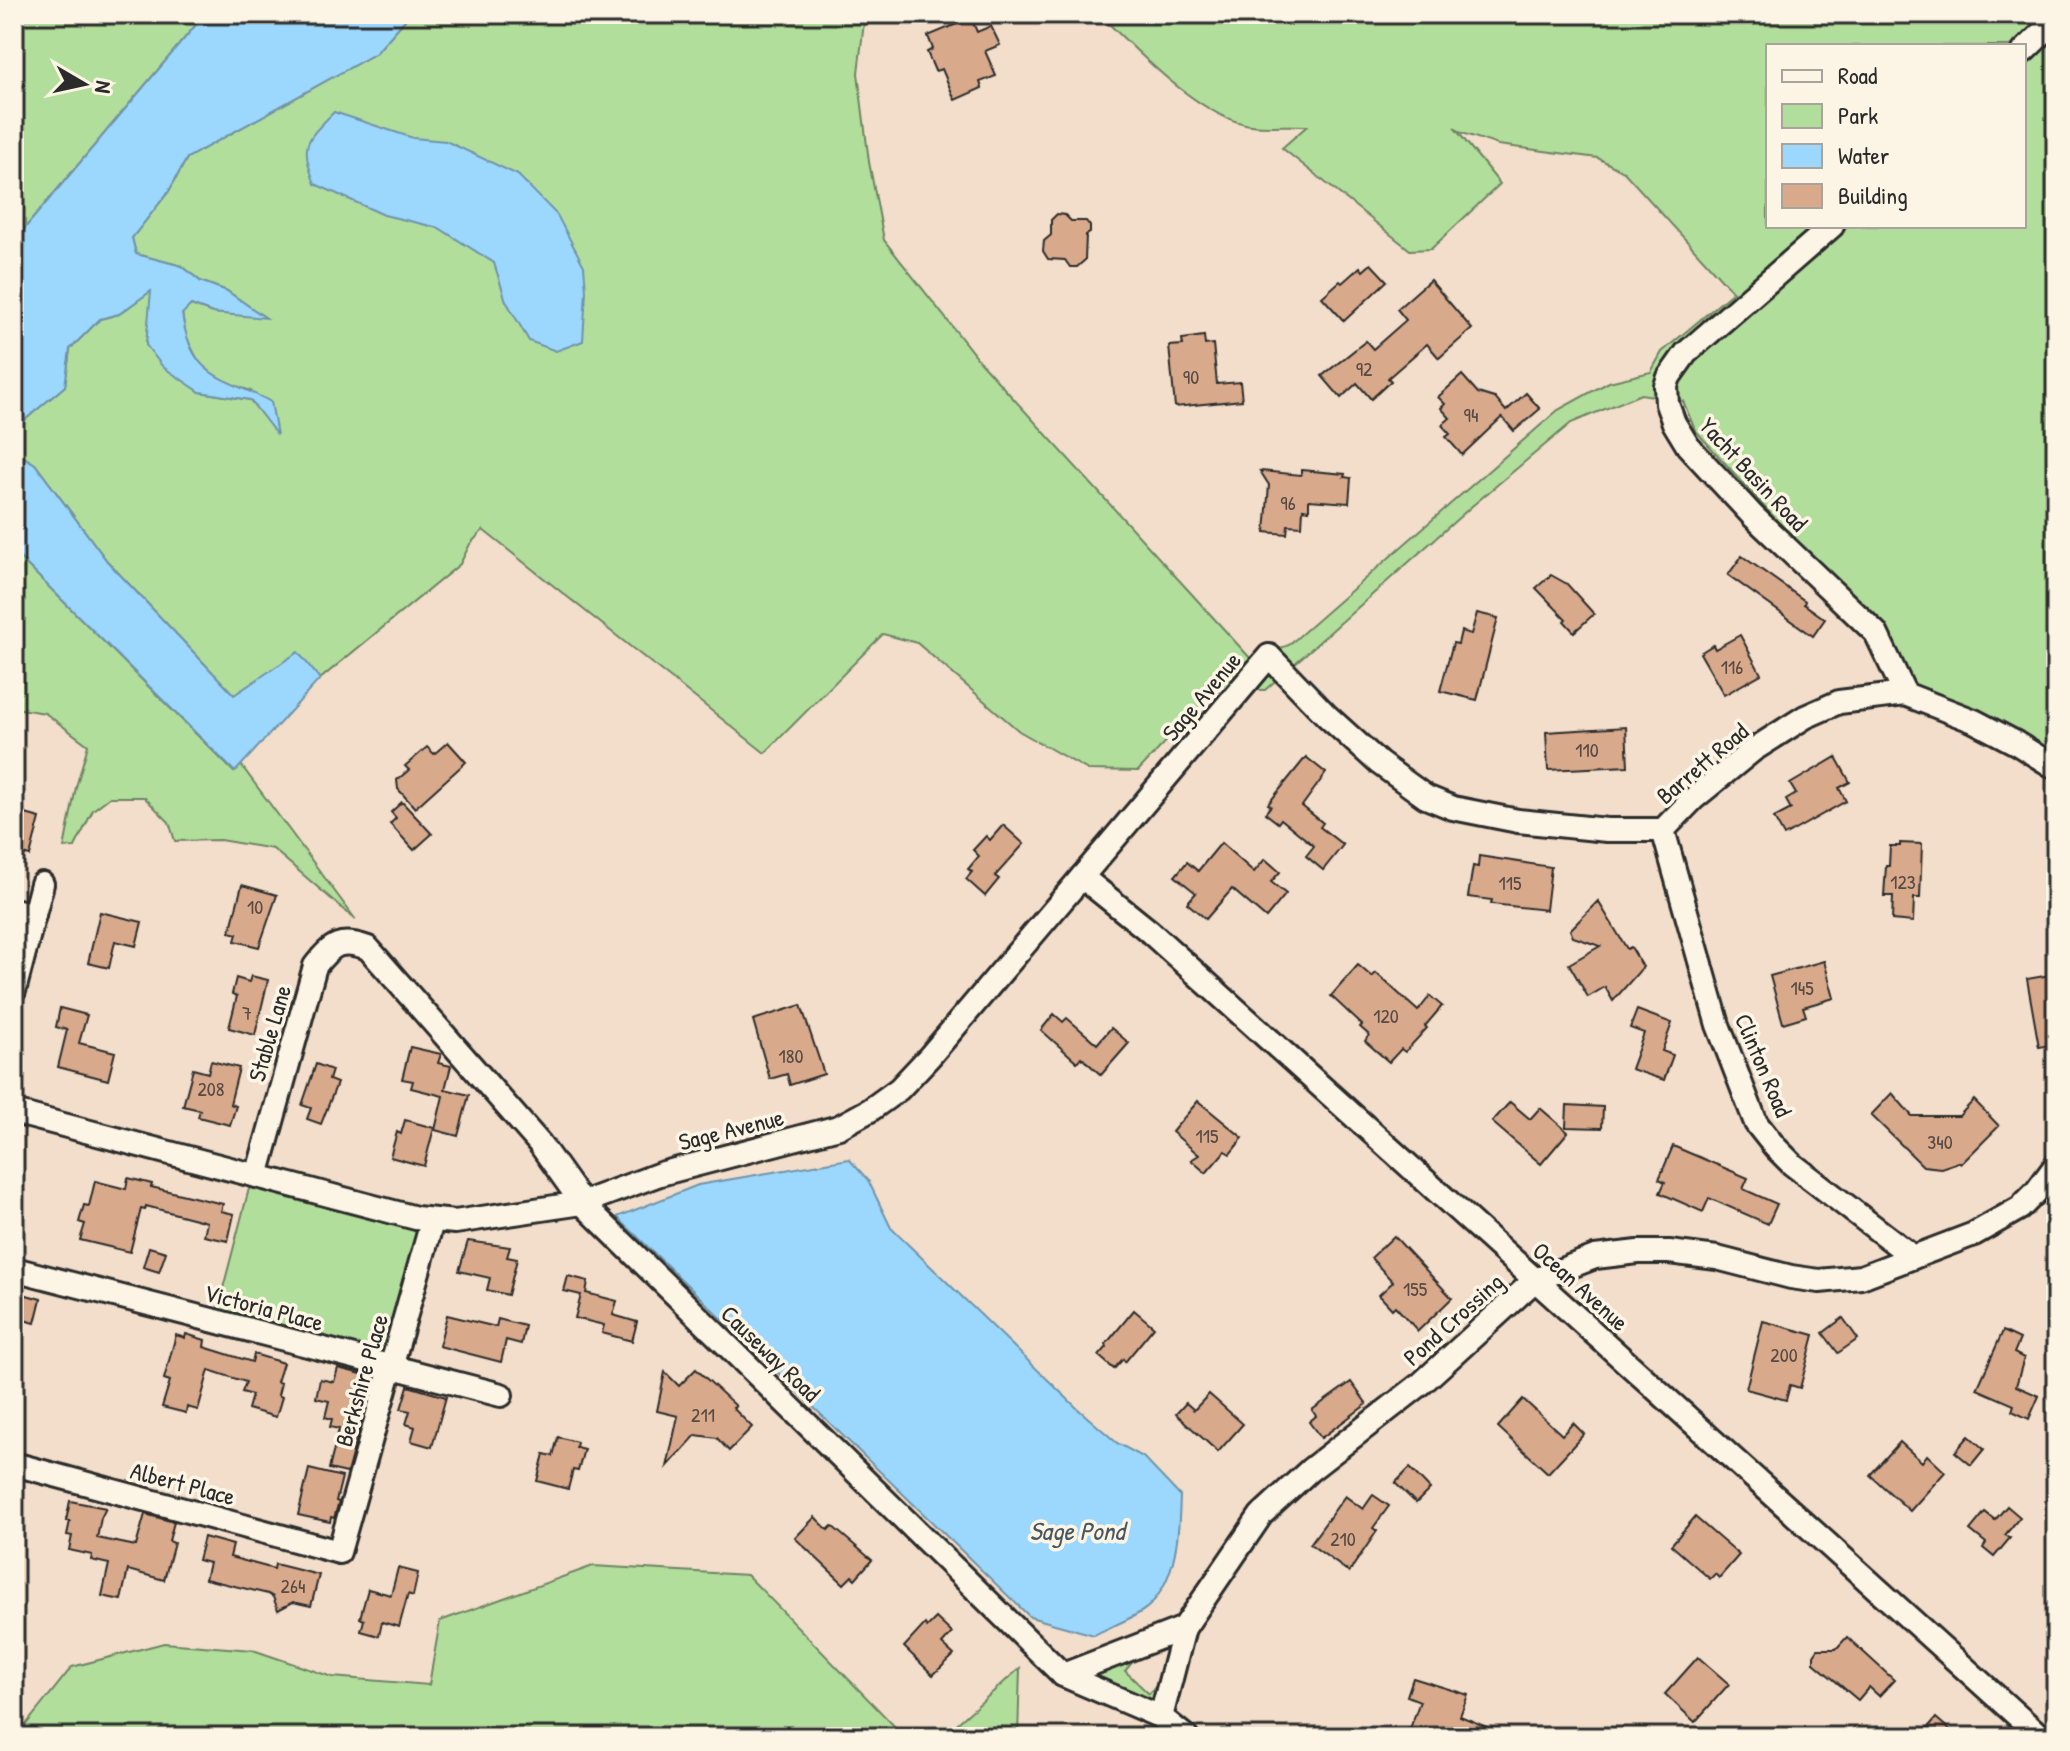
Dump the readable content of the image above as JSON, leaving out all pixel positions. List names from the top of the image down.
{
  "streets": {
    "street": [
      "Yacht Basin Road",
      "Sage Avenue",
      "Barrett Road",
      "Stable Lane",
      "Clinton Road",
      "Ocean Avenue",
      "Victoria Place",
      "Pond Crossing",
      "Causeway Road",
      "Berkshire Place",
      "Albert Place"
    ]
  },
  "crossings": [
    ["Yacht Basin Road", "Barrett Road"],
    ["Sage Avenue", "Barrett Road"],
    ["Sage Avenue", "Stable Lane"],
    ["Sage Avenue", "Ocean Avenue"],
    ["Sage Avenue", "Causeway Road"],
    ["Sage Avenue", "Berkshire Place"],
    ["Barrett Road", "Clinton Road"],
    ["Stable Lane", "Causeway Road"],
    ["Clinton Road", "Pond Crossing"],
    ["Ocean Avenue", "Pond Crossing"],
    ["Victoria Place", "Berkshire Place"],
    ["Pond Crossing", "Causeway Road"],
    ["Berkshire Place", "Albert Place"]
  ],
  "water": ["Sage Pond"],
  "house_numbers": [
    "92",
    "90",
    "94",
    "96",
    "116",
    "110",
    "123",
    "115",
    "10",
    "145",
    "7",
    "120",
    "180",
    "208",
    "115",
    "340",
    "155",
    "200",
    "211",
    "210",
    "264"
  ],
  "legend": [
    "Road",
    "Park",
    "Water",
    "Building"
  ],
  "north": "right"
}
